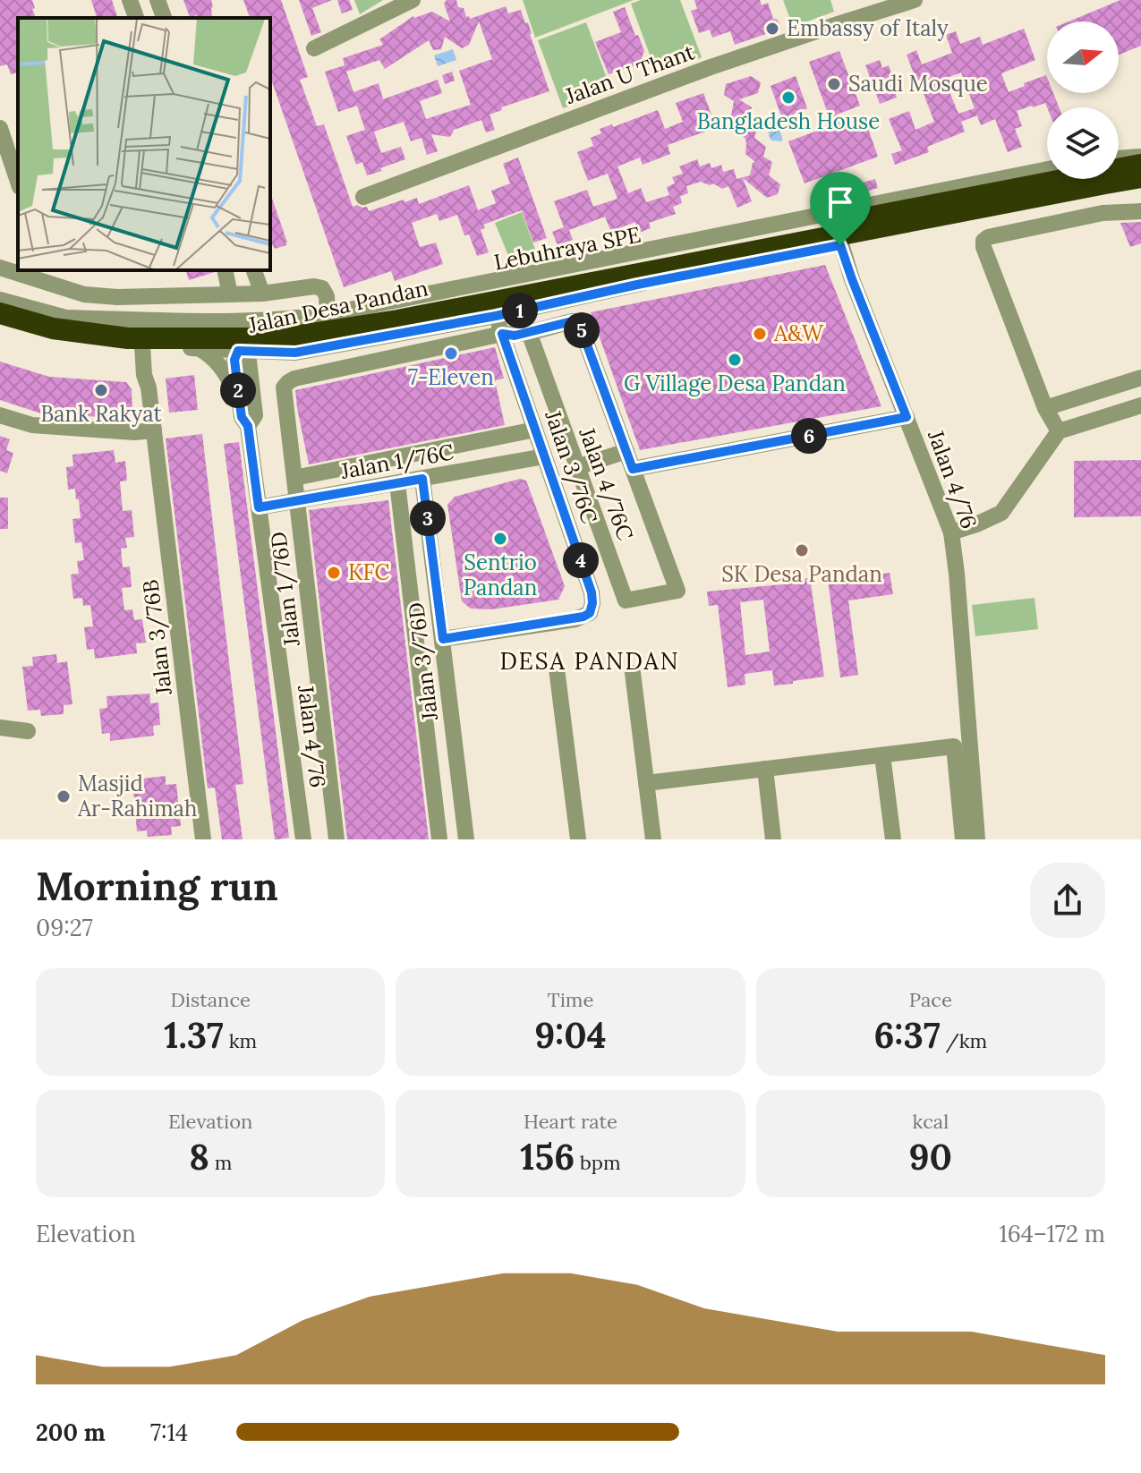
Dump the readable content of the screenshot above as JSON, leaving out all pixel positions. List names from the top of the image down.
{
  "streets": {
    "highway": ["Lebuhraya SPE"],
    "street": [
      "Jalan U Thant",
      "Jalan Desa Pandan",
      "Jalan 1/76C",
      "Jalan 3/76C",
      "Jalan 4/76",
      "Jalan 4/76C",
      "Jalan 1/76D",
      "Jalan 3/76B",
      "Jalan 3/76D"
    ]
  },
  "crossings": [
    ["Lebuhraya SPE", "Jalan Desa Pandan"],
    ["Jalan Desa Pandan", "Jalan 3/76C"],
    ["Jalan Desa Pandan", "Jalan 4/76"],
    ["Jalan 1/76C", "Jalan 3/76C"],
    ["Jalan 1/76C", "Jalan 4/76"],
    ["Jalan 1/76C", "Jalan 1/76D"],
    ["Jalan 1/76C", "Jalan 3/76D"],
    ["Jalan 3/76C", "Jalan 1/76D"],
    ["Jalan 3/76C", "Jalan 3/76D"]
  ],
  "districts": ["DESA PANDAN"],
  "places": [
    "Embassy of Italy",
    "Saudi Mosque",
    "Bangladesh House",
    "A&W",
    "7-Eleven",
    "G Village Desa Pandan",
    "Bank Rakyat",
    "Sentrio Pandan",
    "SK Desa Pandan",
    "KFC",
    "Masjid Ar-Rahimah"
  ],
  "north": "right",
  "page": {
    "pins": [
      "1",
      "5",
      "2",
      "6",
      "3",
      "4"
    ],
    "heading": ["Morning run", "09:27"],
    "stats": [
      ["Distance", "1.37 km"],
      ["Time", "9:04"],
      ["Pace", "6:37 /km"],
      ["Elevation", "8 m"],
      ["Heart rate", "156 bpm"],
      ["kcal", "90"]
    ],
    "chart": ["Elevation", "164–172 m"],
    "list": [
      {
        "name": "200 m",
        "note": "7:14"
      }
    ]
  }
}
